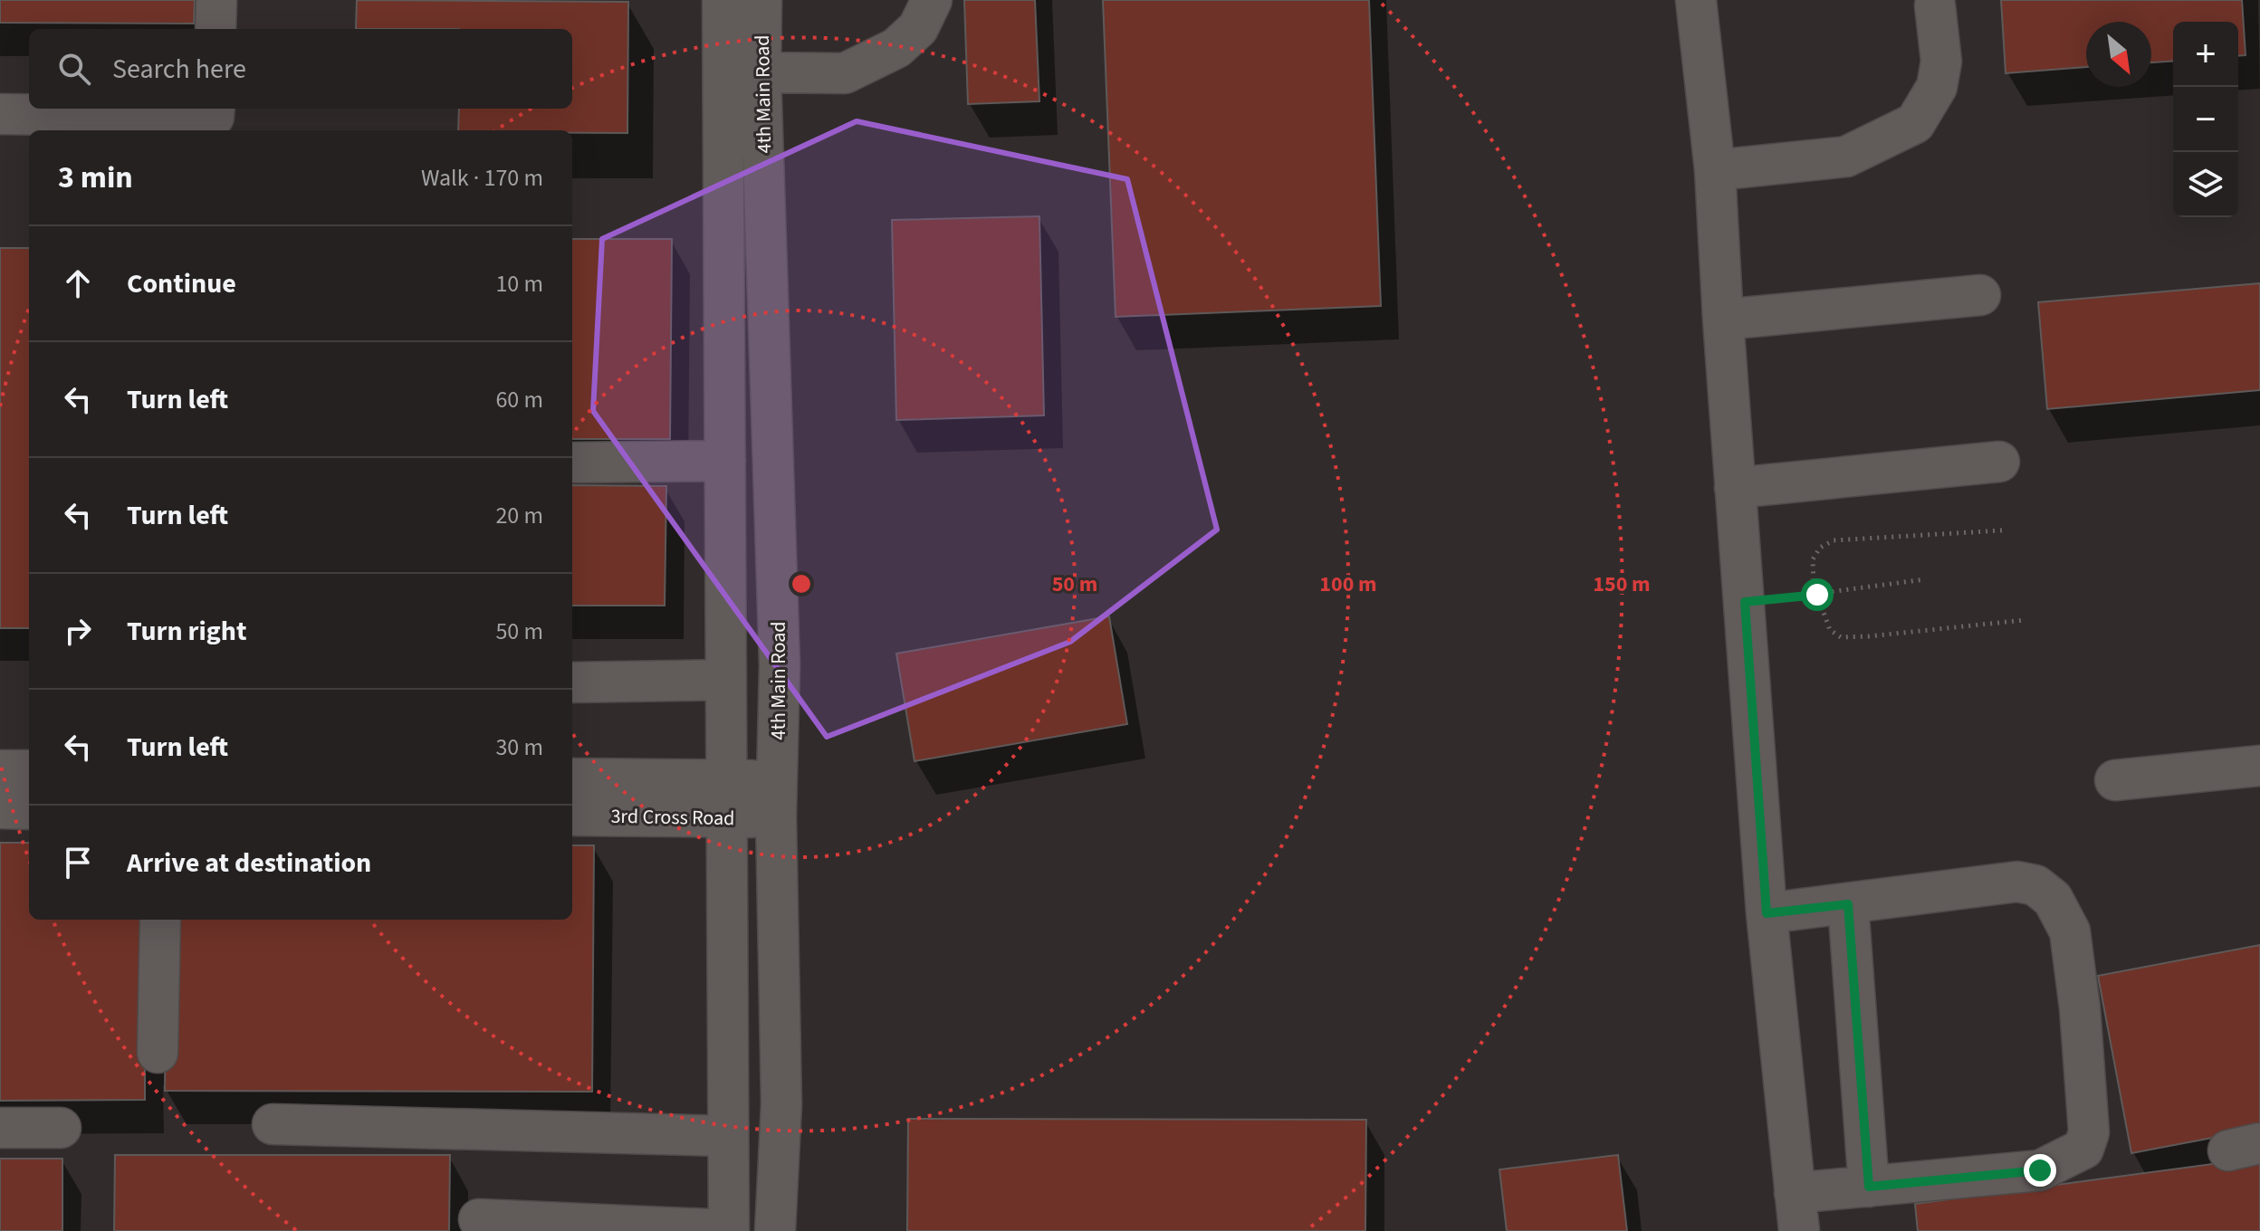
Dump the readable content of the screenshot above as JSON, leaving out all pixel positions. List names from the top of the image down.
{
  "streets": {
    "street": ["4th Main Road", "3rd Cross Road"]
  },
  "crossings": [
    ["4th Main Road", "3rd Cross Road"]
  ],
  "north": "bottom right",
  "page": {
    "map_buttons": ["+", "−"],
    "search": "Search here",
    "heading": ["3 min", "Walk · 170 m"],
    "list": [
      ["Continue", "10 m"],
      ["Turn left", "60 m"],
      ["Turn left", "20 m"],
      ["Turn right", "50 m"],
      ["Turn left", "30 m"],
      "Arrive at destination"
    ]
  },
  "rings": ["50 m", "100 m", "150 m"]
}
